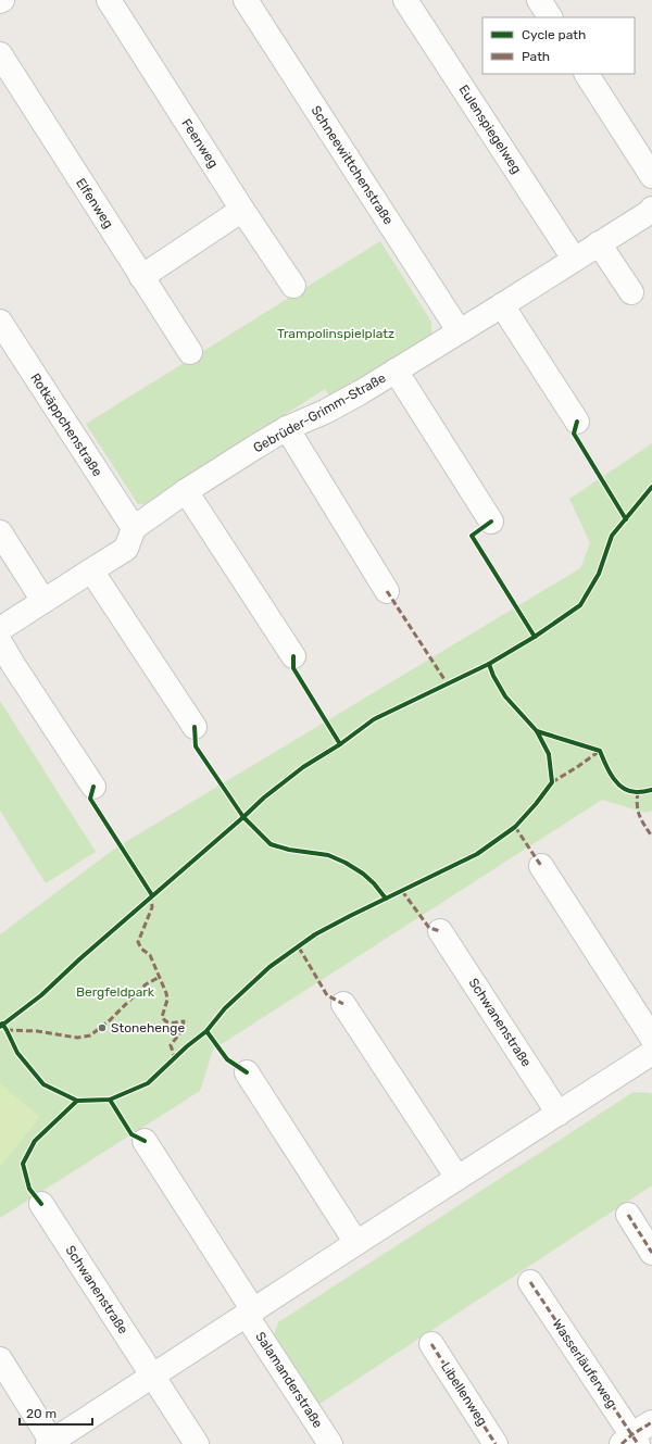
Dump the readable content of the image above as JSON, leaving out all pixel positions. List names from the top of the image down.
{
  "streets": {
    "street": [
      "Eulenspiegelweg",
      "Feenweg",
      "Schneewittchenstraße",
      "Elfenweg",
      "Gebrüder-Grimm-Straße",
      "Rotkäppchenstraße",
      "Schwanenstraße",
      "Wasserläuferweg",
      "Salamanderstraße",
      "Libellenweg"
    ]
  },
  "crossings": [
    ["Eulenspiegelweg", "Gebrüder-Grimm-Straße"],
    ["Schneewittchenstraße", "Gebrüder-Grimm-Straße"],
    ["Gebrüder-Grimm-Straße", "Rotkäppchenstraße"]
  ],
  "parks": ["Trampolinspielplatz", "Bergfeldpark"],
  "places": ["Stonehenge"],
  "legend": ["Cycle path", "Path"],
  "scale_bar": "20 m"
}
